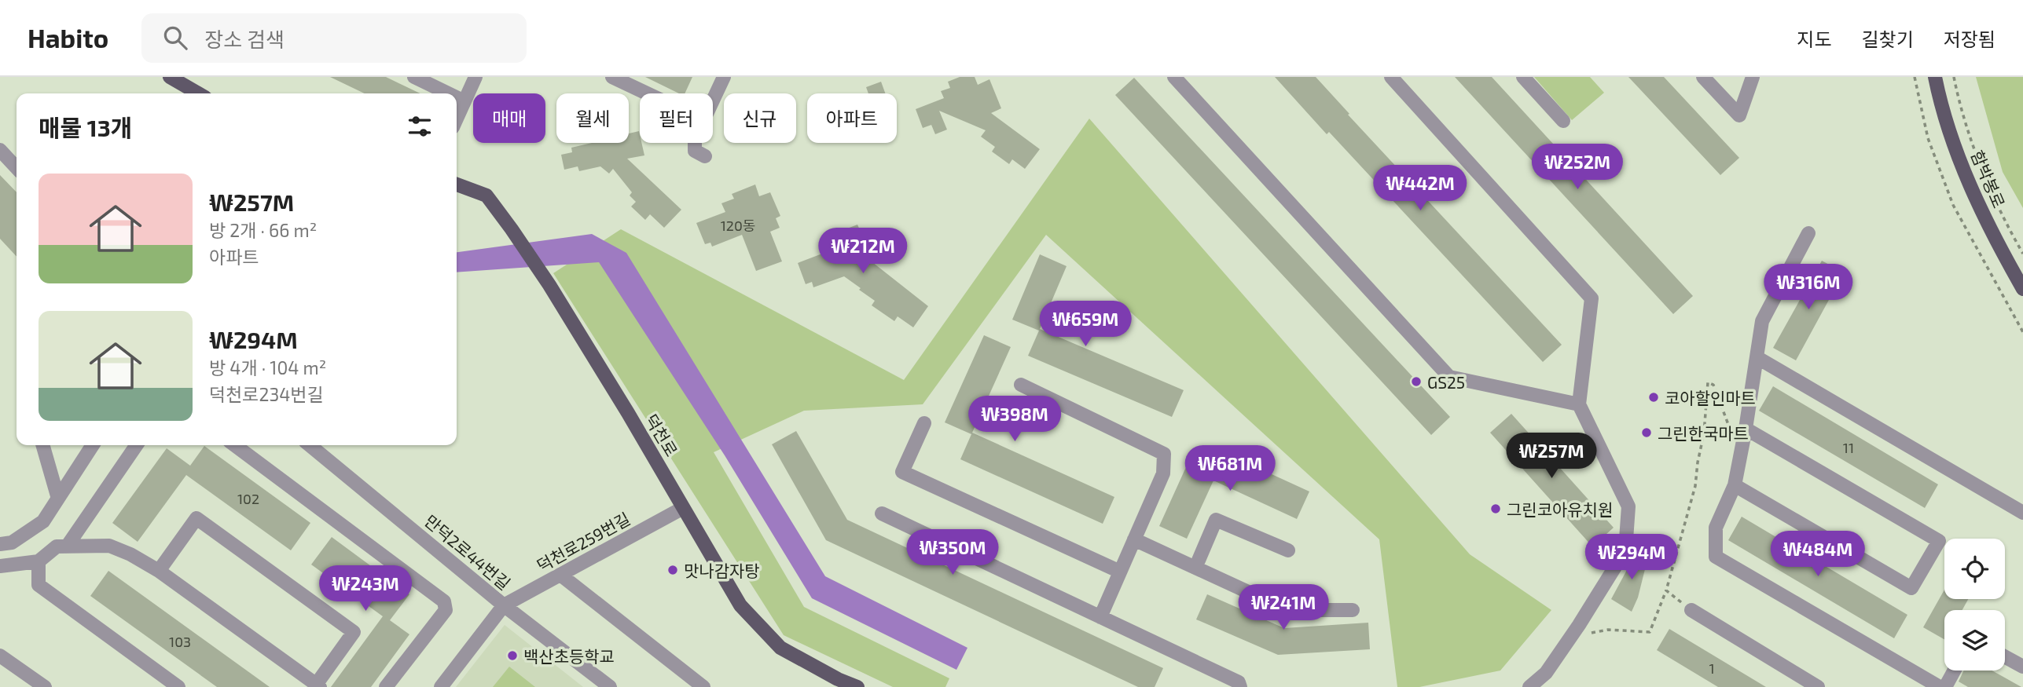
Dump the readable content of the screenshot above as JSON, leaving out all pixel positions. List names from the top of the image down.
{
  "streets": {
    "main road": ["함박봉로", "덕천로"],
    "street": ["덕천로259번길", "만덕2로44번길"]
  },
  "crossings": [
    ["덕천로", "덕천로259번길"],
    ["덕천로259번길", "만덕2로44번길"]
  ],
  "places": [
    "GS25",
    "코아할인마트",
    "그린한국마트",
    "그린코아유치원",
    "맛나감자탕",
    "백산초등학교"
  ],
  "house_numbers": [
    "120동",
    "11",
    "102",
    "103",
    "1"
  ],
  "page": {
    "header": "Habito",
    "search": "장소 검색",
    "nav": ["지도", "길찾기", "저장됨"],
    "chip": [
      "매매",
      "월세",
      "필터",
      "신규",
      "아파트"
    ],
    "heading": "매물 13개",
    "price": [
      "₩252M",
      "₩442M",
      "₩212M",
      "₩316M",
      "₩659M",
      "₩398M",
      "₩257M",
      "₩681M",
      "₩350M",
      "₩484M",
      "₩294M",
      "₩243M",
      "₩241M"
    ],
    "list": [
      {
        "name": "₩257M",
        "note": "방 2개 · 66 m² · 아파트"
      },
      {
        "name": "₩294M",
        "note": "방 4개 · 104 m² · 덕천로234번길"
      }
    ]
  }
}
